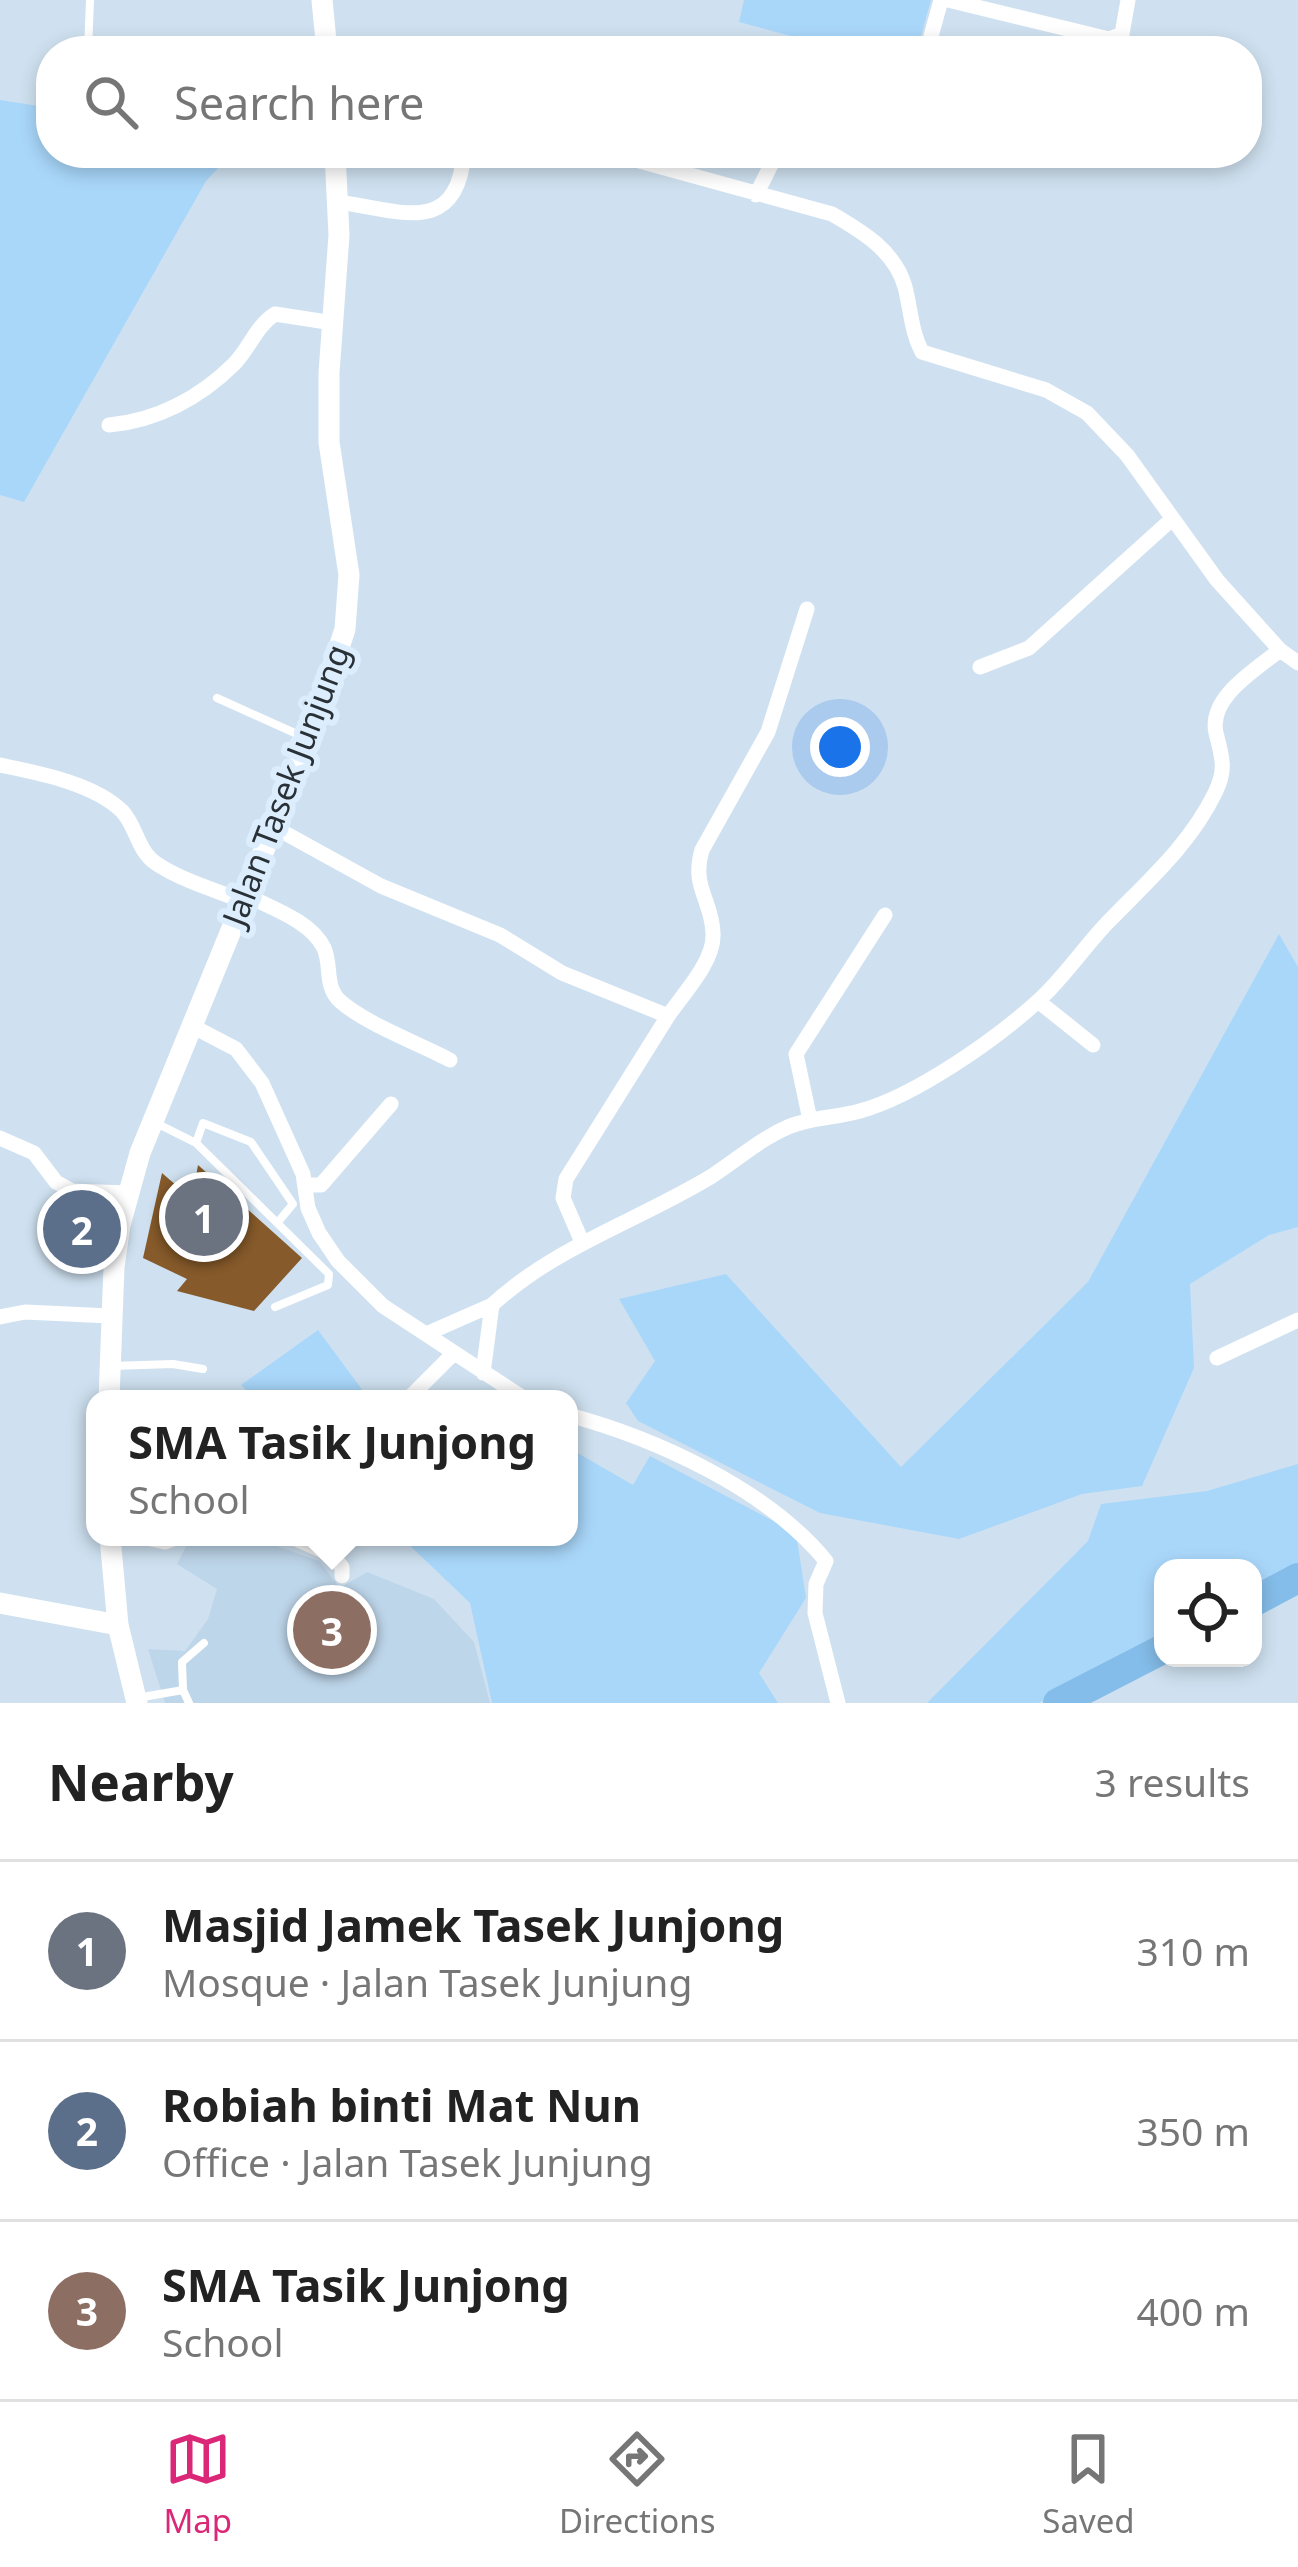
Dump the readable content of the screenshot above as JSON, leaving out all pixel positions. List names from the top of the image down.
{
  "streets": {
    "main road": ["Jalan Tasek Junjung"]
  },
  "page": {
    "search": "Search here",
    "pins": ["1", "2", "3"],
    "popup": ["SMA Tasik Junjong", "School"],
    "heading": ["Nearby", "3 results"],
    "list": [
      {
        "mark": "1",
        "name": "Masjid Jamek Tasek Junjong",
        "note": "Mosque · Jalan Tasek Junjung",
        "value": "310 m"
      },
      {
        "mark": "2",
        "name": "Robiah binti Mat Nun",
        "note": "Office · Jalan Tasek Junjung",
        "value": "350 m"
      },
      {
        "mark": "3",
        "name": "SMA Tasik Junjong",
        "note": "School",
        "value": "400 m"
      }
    ],
    "nav": ["Map", "Directions", "Saved"]
  }
}
